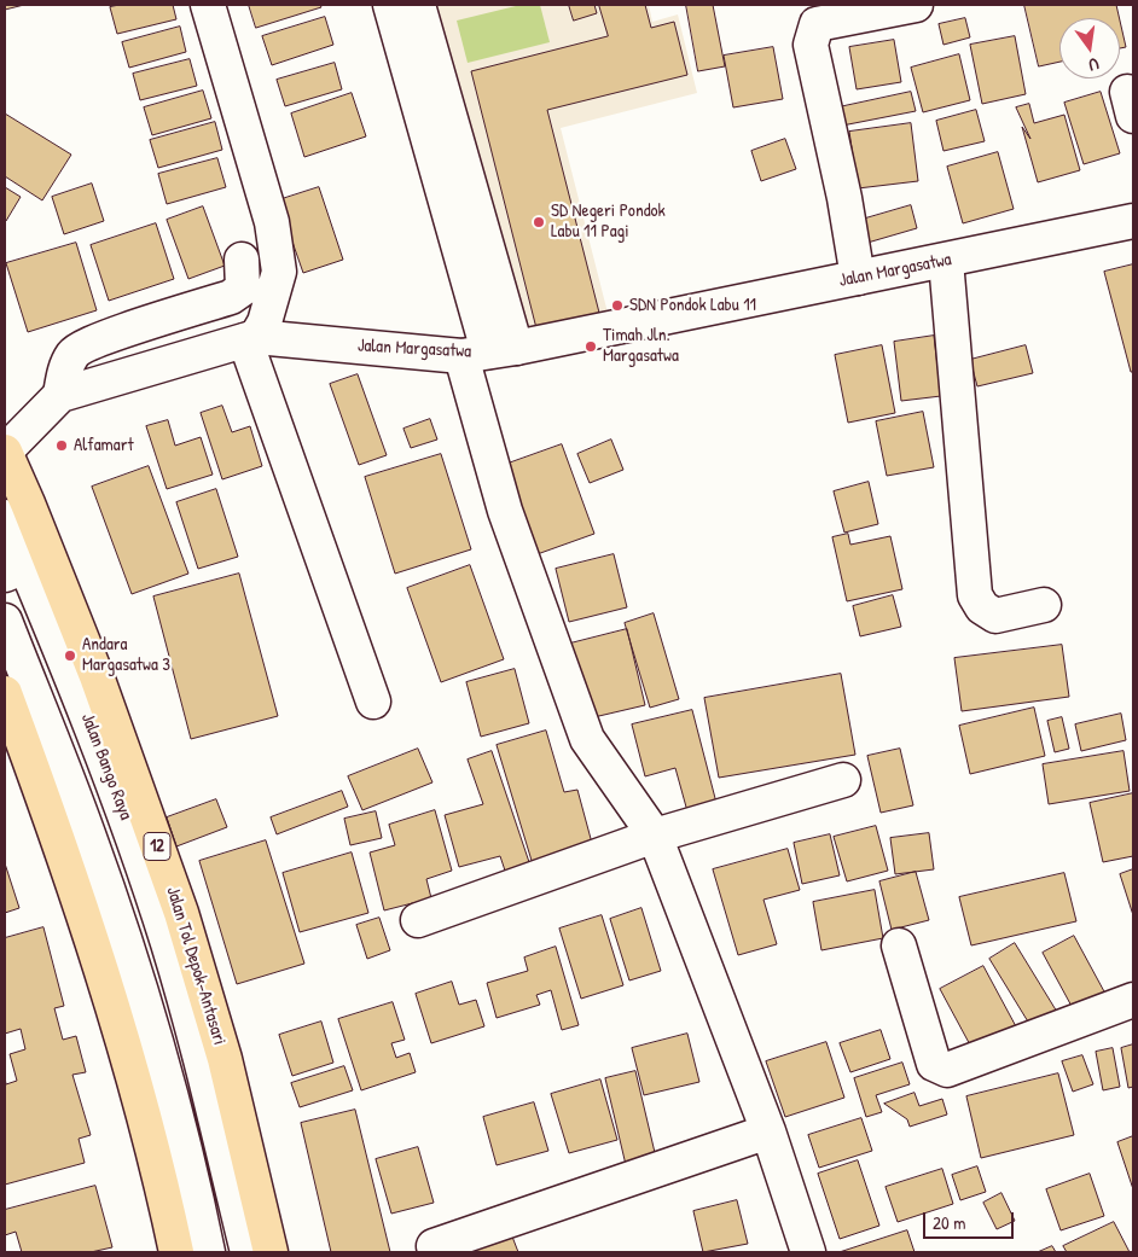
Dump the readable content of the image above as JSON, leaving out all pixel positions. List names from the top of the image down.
{
  "streets": {
    "highway": ["12", "Jalan Tol Depok–Antasari"],
    "street": ["Jalan Margasatwa", "Jalan Bango Raya"]
  },
  "crossings": [
    ["Jalan Margasatwa", "Jalan Tol Depok–Antasari"]
  ],
  "places": [
    "SD Negeri Pondok Labu 11 Pagi",
    "SDN Pondok Labu 11",
    "Timah Jln. Margasatwa",
    "Alfamart",
    "Andara Margasatwa 3"
  ],
  "scale_bar": "20 m",
  "north": "bottom"
}
